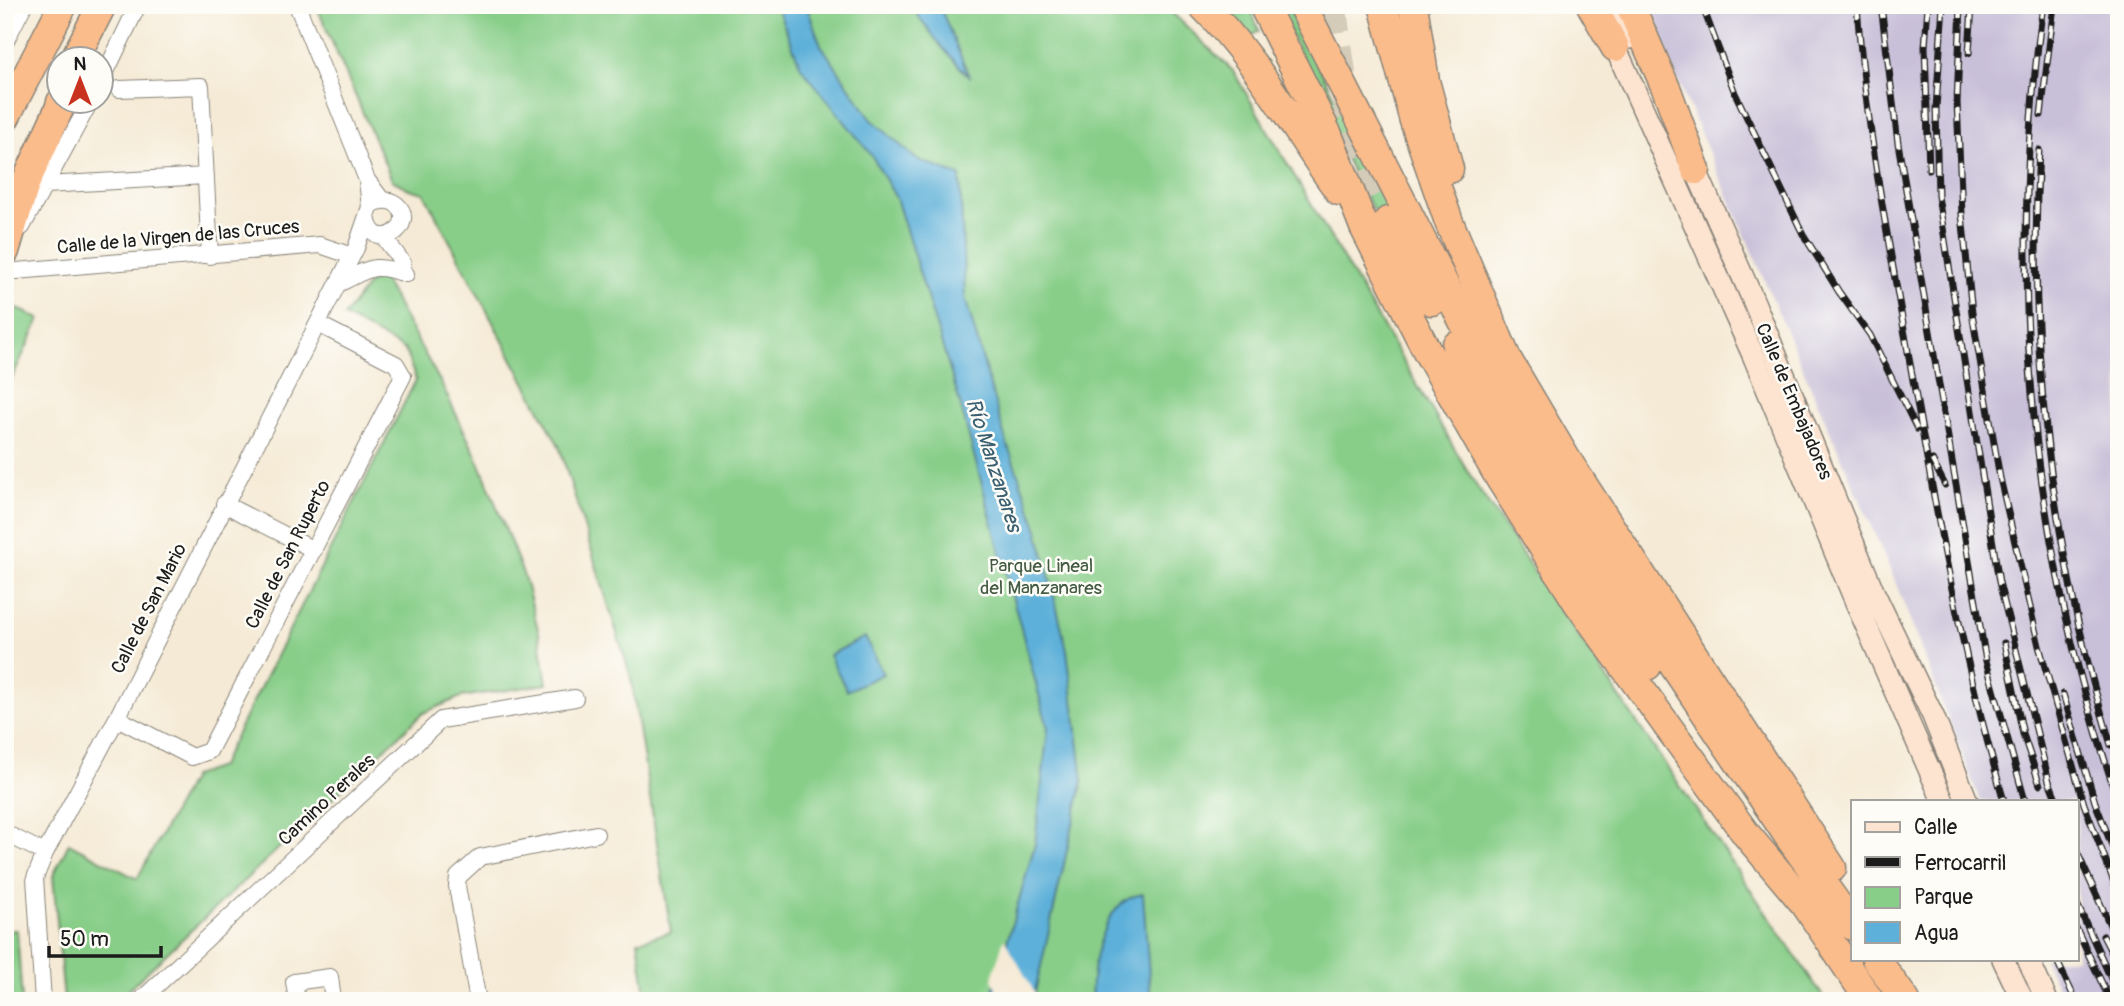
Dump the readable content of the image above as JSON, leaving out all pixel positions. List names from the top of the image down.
{
  "streets": {
    "main road": ["Calle de Embajadores"],
    "street": [
      "Calle de la Virgen de las Cruces",
      "Calle de San Ruperto",
      "Calle de San Mario",
      "Camino Perales"
    ]
  },
  "crossings": [
    ["Calle de la Virgen de las Cruces", "Calle de San Mario"],
    ["Calle de San Ruperto", "Calle de San Mario"]
  ],
  "water": ["Río Manzanares"],
  "parks": ["Parque Lineal del Manzanares"],
  "legend": [
    "Calle",
    "Ferrocarril",
    "Parque",
    "Agua"
  ],
  "scale_bar": "50 m",
  "north": "top"
}
